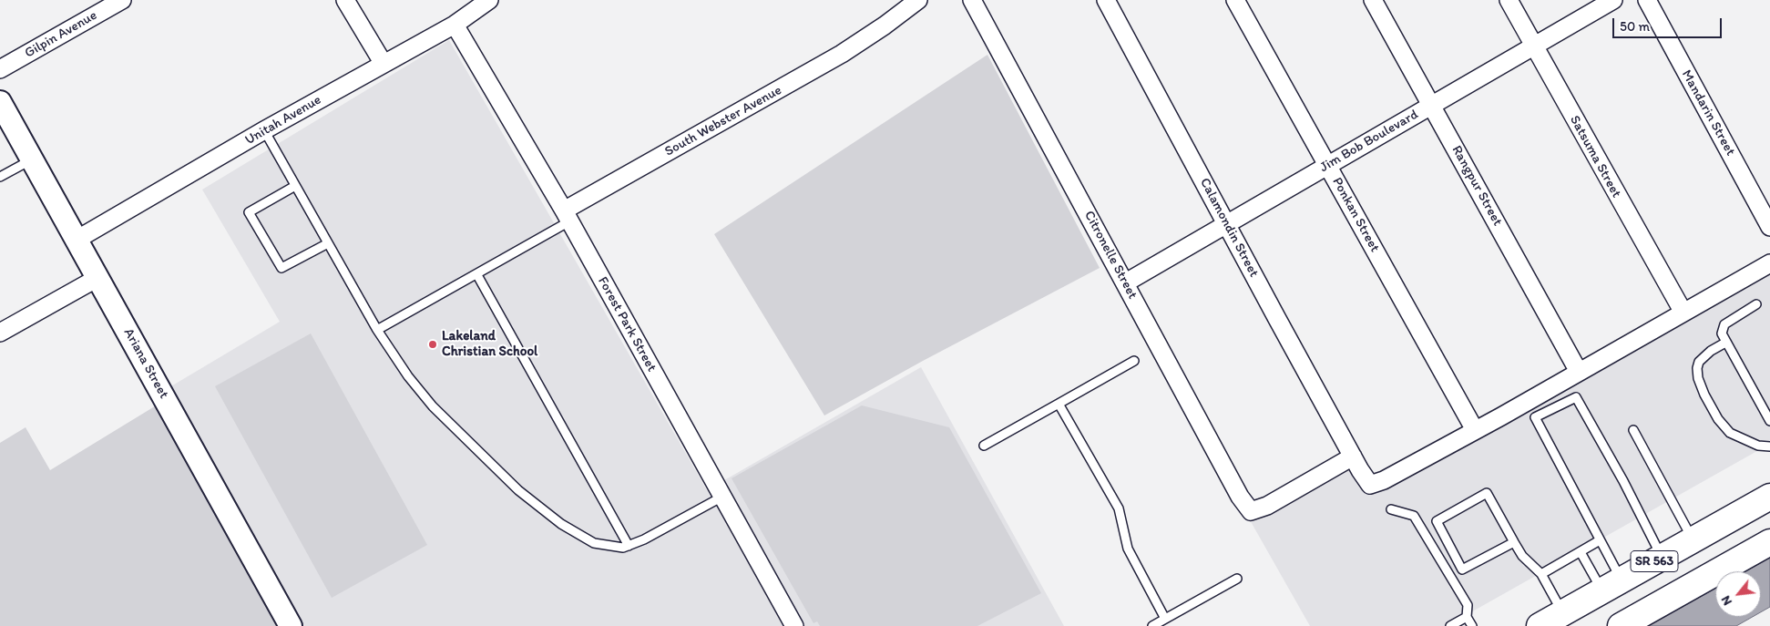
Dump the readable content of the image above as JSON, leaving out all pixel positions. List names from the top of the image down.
{
  "streets": {
    "main road": ["SR 563"],
    "street": [
      "Gilpin Avenue",
      "Mandarin Street",
      "Unitah Avenue",
      "South Webster Avenue",
      "Jim Bob Boulevard",
      "Satsuma Street",
      "Rangpur Street",
      "Ponkan Street",
      "Calamondin Street",
      "Citronelle Street",
      "Forest Park Street",
      "Ariana Street"
    ]
  },
  "crossings": [
    ["Unitah Avenue", "Forest Park Street"],
    ["Unitah Avenue", "Ariana Street"],
    ["South Webster Avenue", "Forest Park Street"],
    ["Jim Bob Boulevard", "Satsuma Street"],
    ["Jim Bob Boulevard", "Rangpur Street"],
    ["Jim Bob Boulevard", "Ponkan Street"],
    ["Jim Bob Boulevard", "Calamondin Street"],
    ["Jim Bob Boulevard", "Citronelle Street"],
    ["Ponkan Street", "Calamondin Street"],
    ["Calamondin Street", "Citronelle Street"]
  ],
  "places": ["Lakeland Christian School"],
  "scale_bar": "50 m",
  "north": "bottom left"
}
